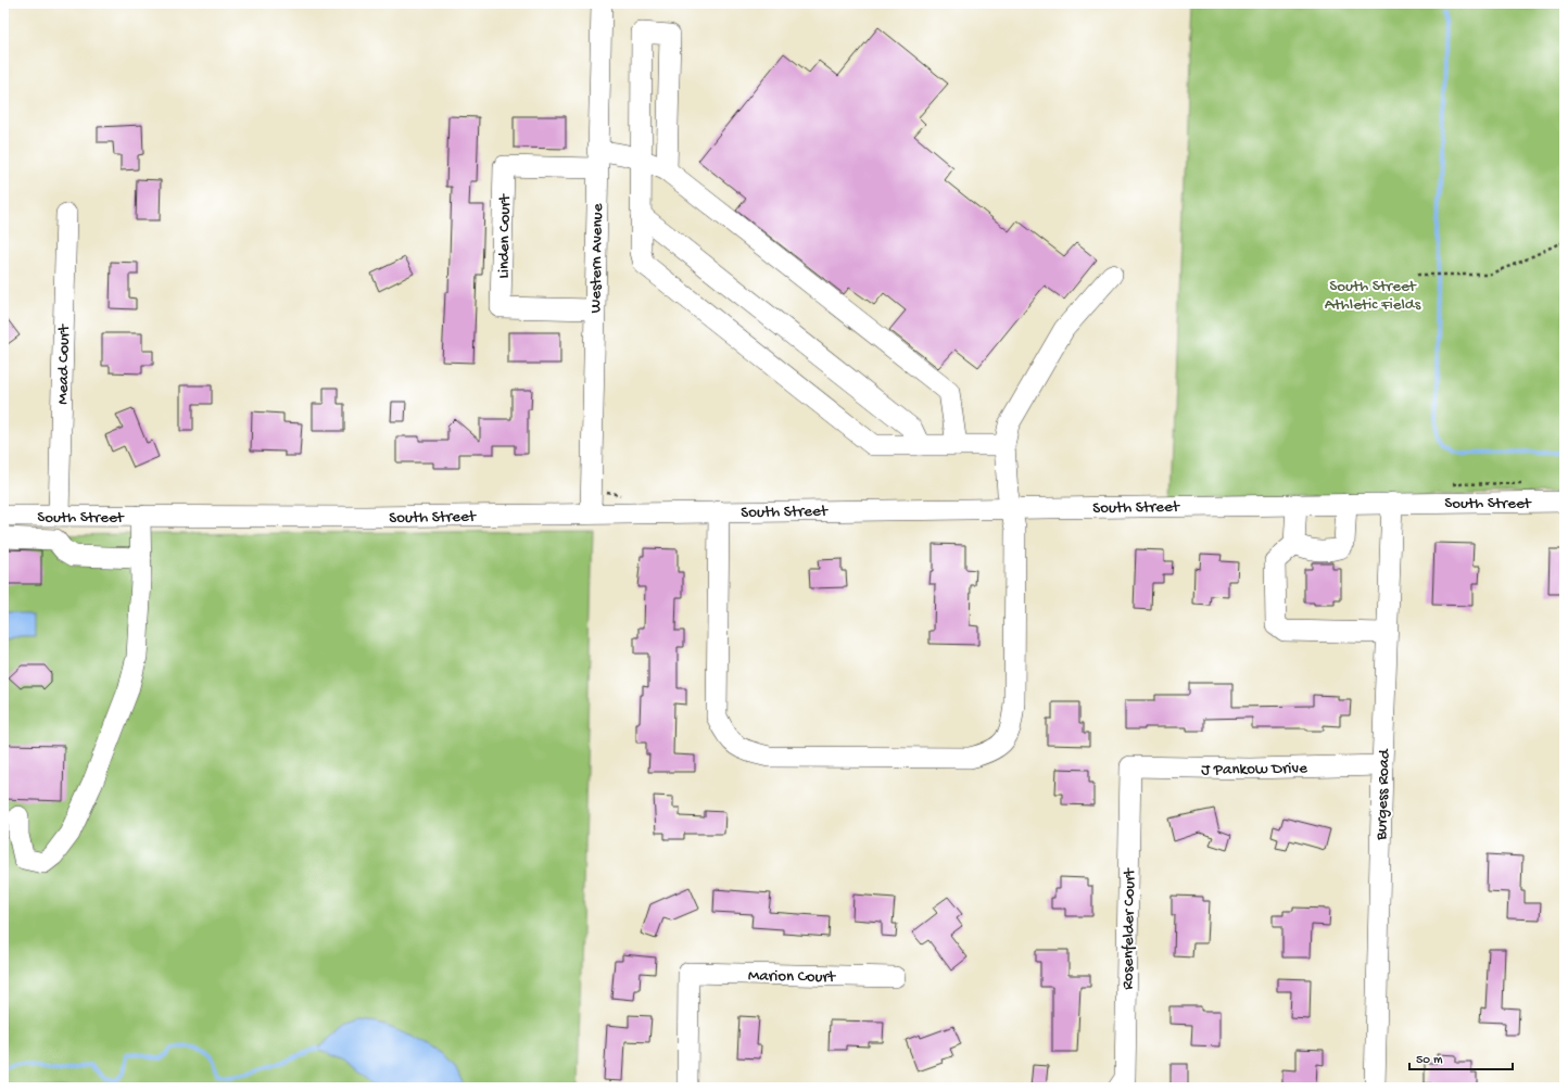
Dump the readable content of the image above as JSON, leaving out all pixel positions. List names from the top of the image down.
{
  "streets": {
    "street": [
      "Linden Court",
      "Western Avenue",
      "Mead Court",
      "South Street",
      "J Pankow Drive",
      "Burgess Road",
      "Rosenfelder Court",
      "Marion Court"
    ]
  },
  "crossings": [
    ["Linden Court", "Western Avenue"],
    ["Western Avenue", "South Street"],
    ["Mead Court", "South Street"],
    ["South Street", "Burgess Road"],
    ["J Pankow Drive", "Burgess Road"],
    ["J Pankow Drive", "Rosenfelder Court"]
  ],
  "parks": ["South Street Athletic Fields"],
  "scale_bar": "50 m"
}
